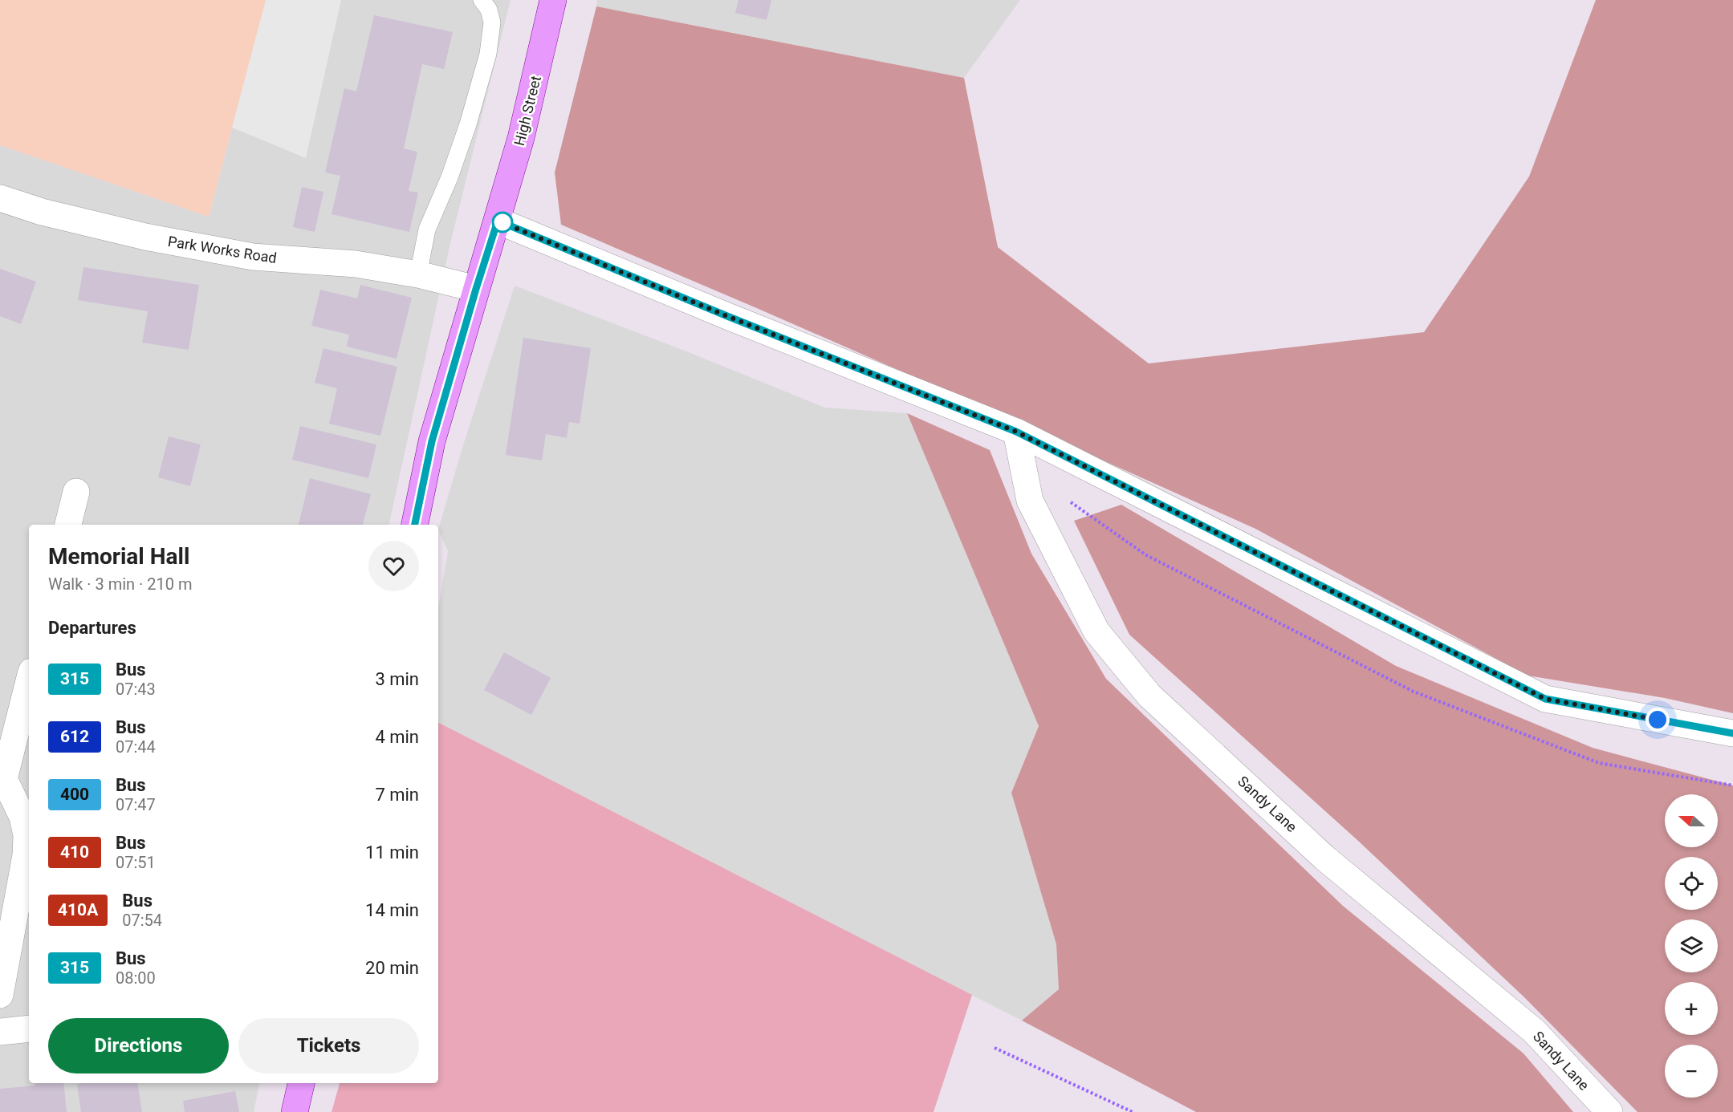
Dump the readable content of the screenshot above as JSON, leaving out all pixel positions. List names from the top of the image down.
{
  "streets": {
    "main road": ["High Street"],
    "street": ["Park Works Road", "Sandy Lane"]
  },
  "crossings": [
    ["High Street", "Park Works Road"]
  ],
  "lines": ["bus line 315"],
  "north": "left",
  "page": {
    "heading": [
      ["Memorial Hall", "Walk · 3 min · 210 m"],
      "Departures"
    ],
    "list": [
      {
        "mark": "315",
        "name": "Bus",
        "note": "07:43",
        "value": "3 min"
      },
      {
        "mark": "612",
        "name": "Bus",
        "note": "07:44",
        "value": "4 min"
      },
      {
        "mark": "400",
        "name": "Bus",
        "note": "07:47",
        "value": "7 min"
      },
      {
        "mark": "410",
        "name": "Bus",
        "note": "07:51",
        "value": "11 min"
      },
      {
        "mark": "410A",
        "name": "Bus",
        "note": "07:54",
        "value": "14 min"
      },
      {
        "mark": "315",
        "name": "Bus",
        "note": "08:00",
        "value": "20 min"
      }
    ],
    "map_buttons": ["+", "−"],
    "buttons": ["Directions", "Tickets"]
  }
}
